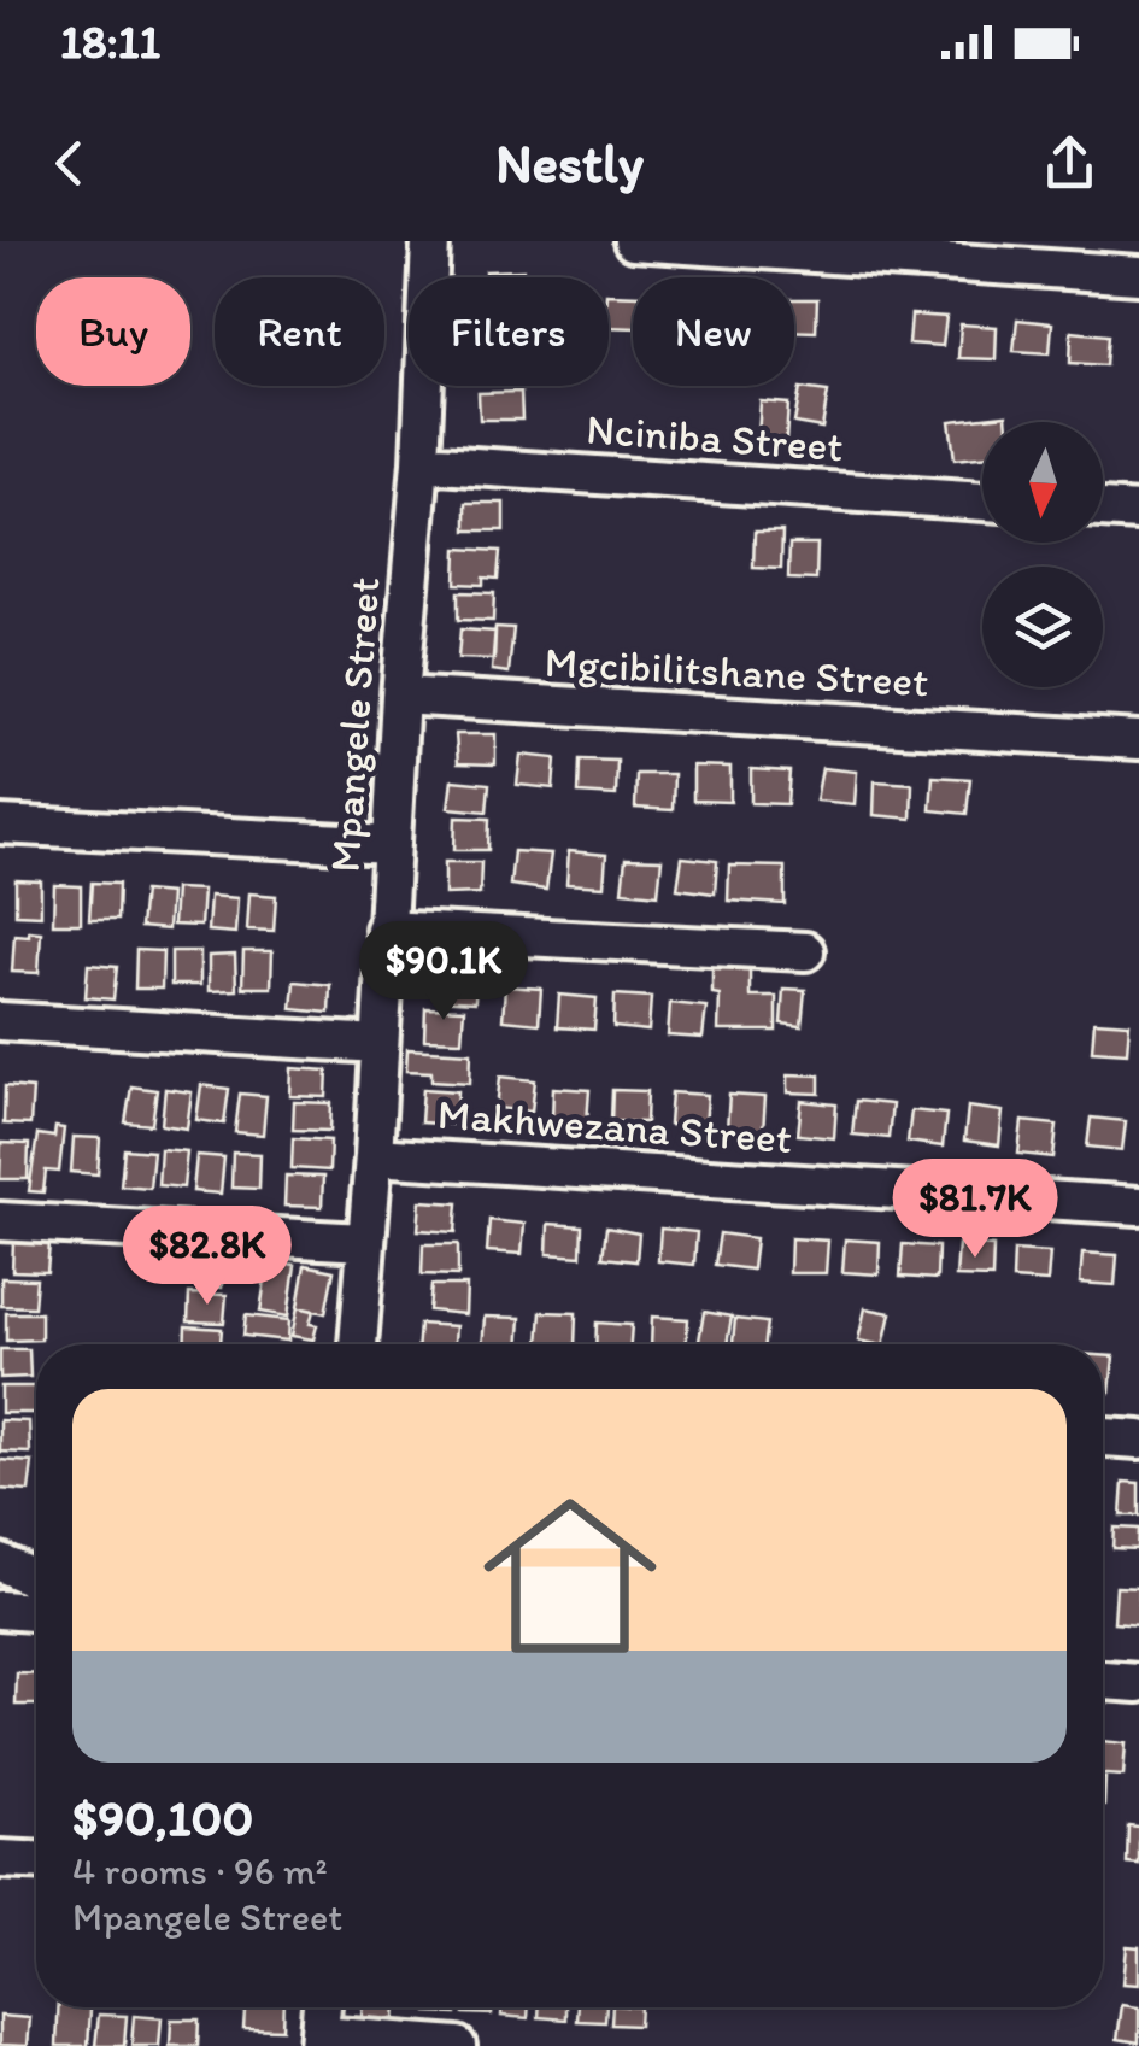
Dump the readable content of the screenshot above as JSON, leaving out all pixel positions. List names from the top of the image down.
{
  "streets": {
    "street": [
      "Nciniba Street",
      "Mgcibilitshane Street",
      "Mpangele Street",
      "Makhwezana Street"
    ]
  },
  "crossings": [
    ["Nciniba Street", "Mpangele Street"],
    ["Mgcibilitshane Street", "Mpangele Street"],
    ["Mpangele Street", "Makhwezana Street"]
  ],
  "north": "bottom",
  "page": {
    "status": "18:11",
    "header": "Nestly",
    "chip": [
      "Buy",
      "Rent",
      "Filters",
      "New"
    ],
    "price": ["$90.1K", "$81.7K", "$82.8K"],
    "list": [
      {
        "name": "$90,100",
        "note": "4 rooms · 96 m² · Mpangele Street"
      }
    ]
  }
}
